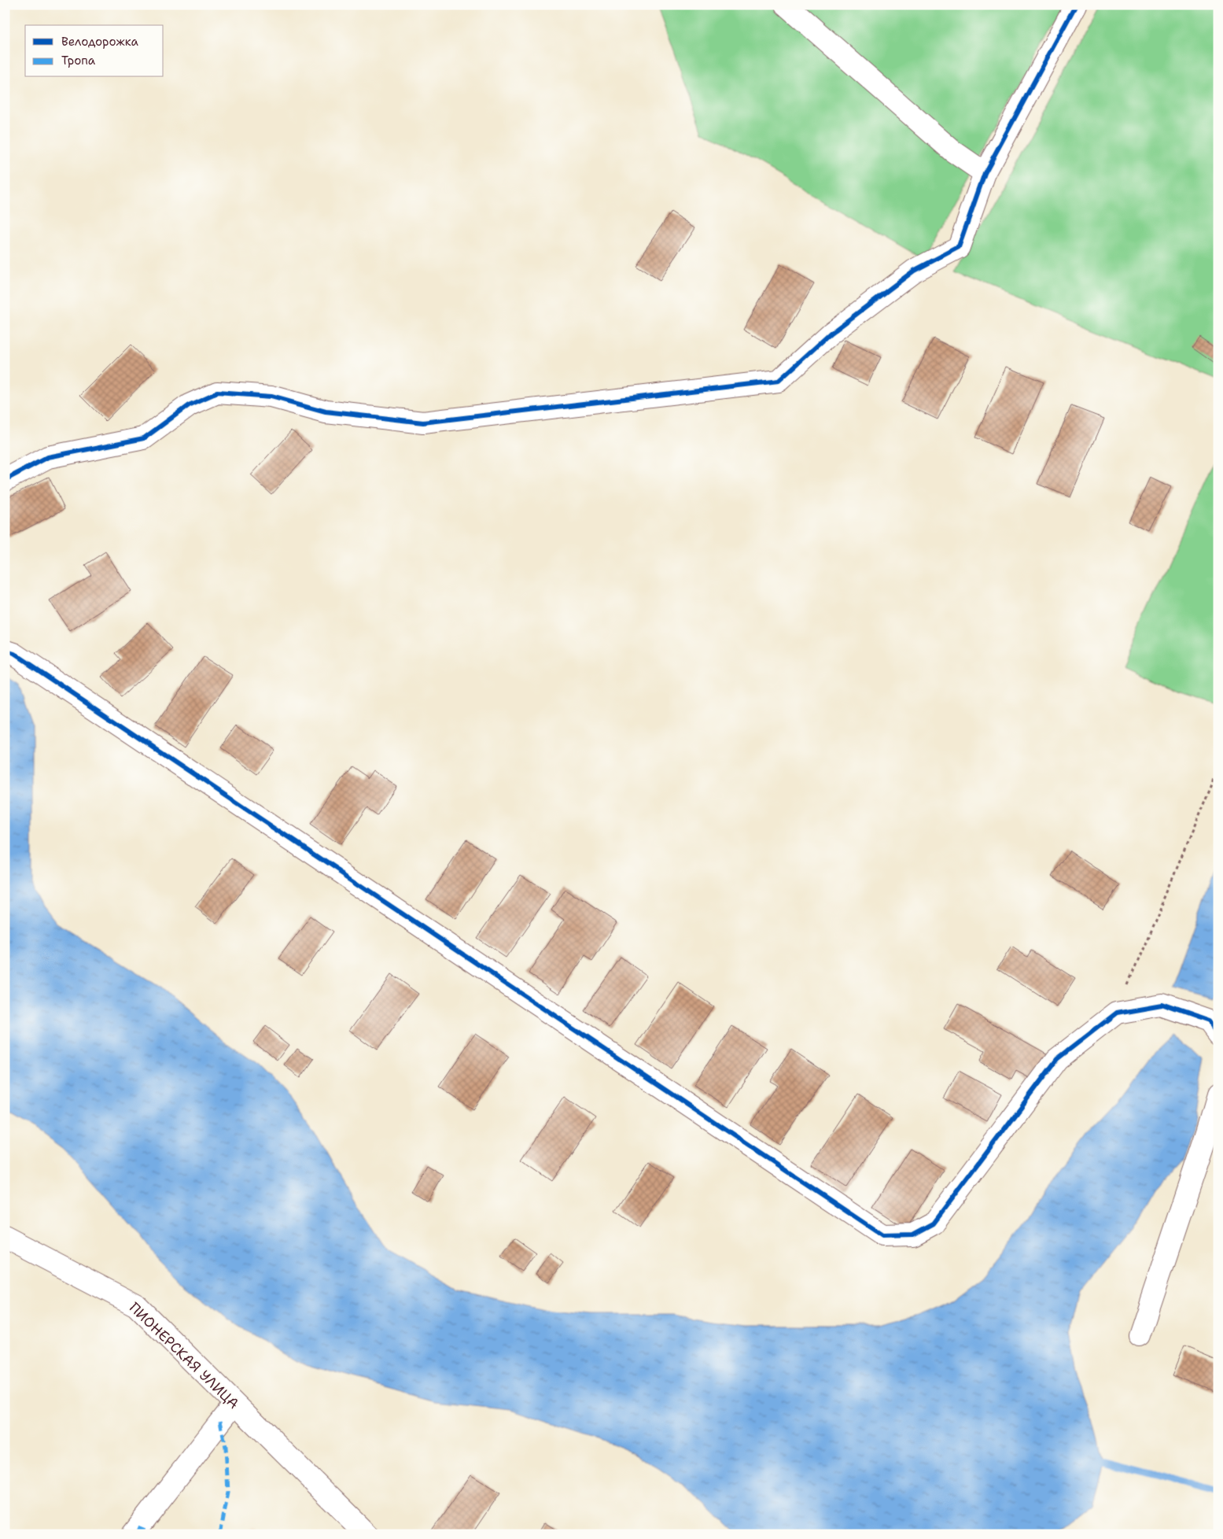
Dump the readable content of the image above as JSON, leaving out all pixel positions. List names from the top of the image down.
{
  "streets": {
    "street": ["ПИОНЕРСКАЯ УЛИЦА"]
  },
  "legend": ["Велодорожка", "Тропа"]
}
